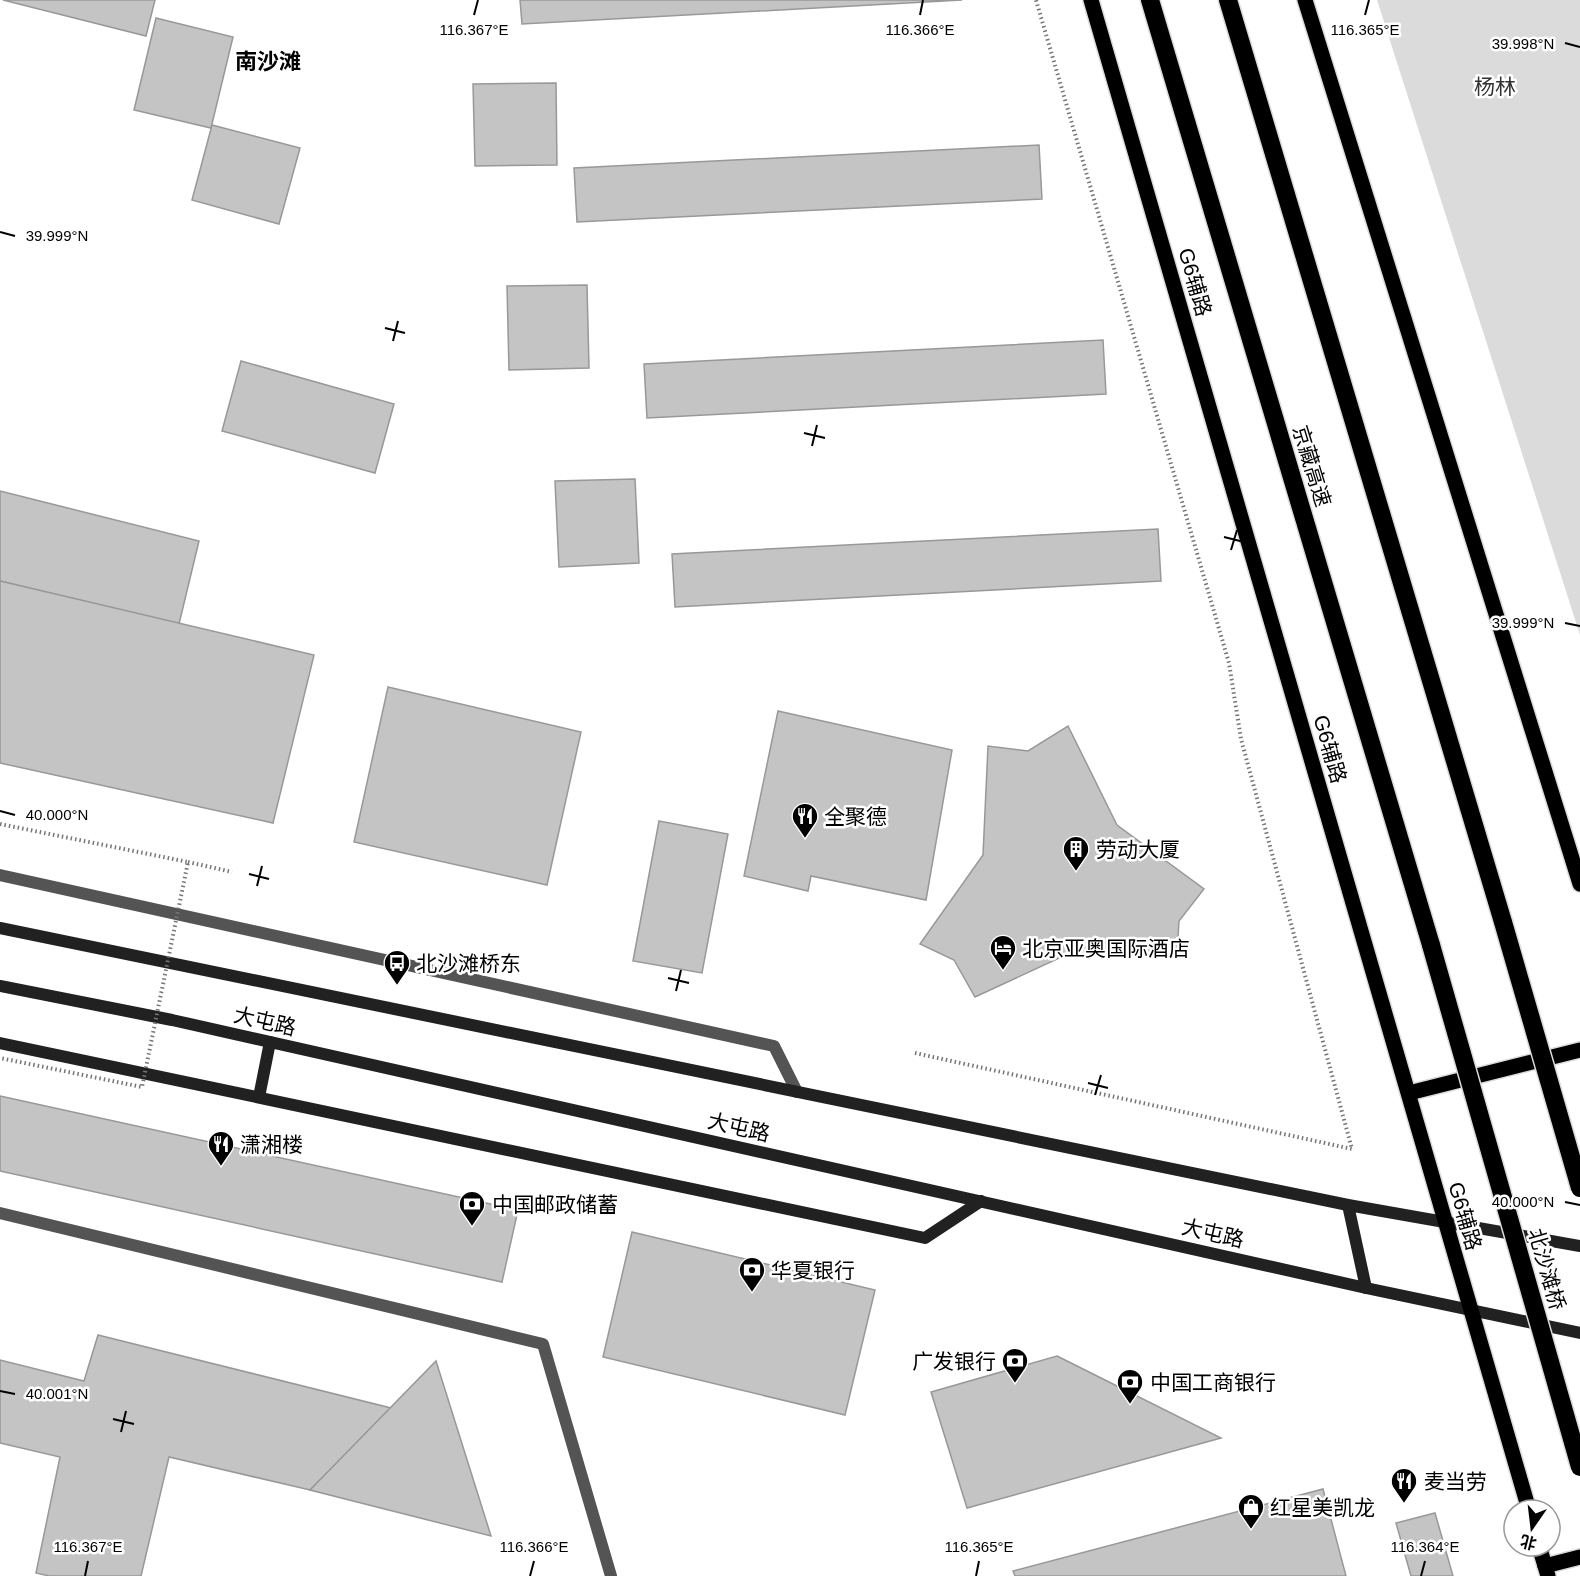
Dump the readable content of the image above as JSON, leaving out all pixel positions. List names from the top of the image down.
{
  "streets": {
    "highway": ["京藏高速", "北沙滩桥"],
    "main road": ["G6辅路", "大屯路"]
  },
  "crossings": [
    ["G6辅路", "大屯路"],
    ["京藏高速", "北沙滩桥"]
  ],
  "districts": ["南沙滩"],
  "parks": ["杨林"],
  "places": {
    "restaurant": ["全聚德", "潇湘楼", "麦当劳"],
    "building": ["劳动大厦"],
    "hotel": ["北京亚奥国际酒店"],
    "bus stop": ["北沙滩桥东"],
    "bank": [
      "中国邮政储蓄",
      "华夏银行",
      "广发银行",
      "中国工商银行"
    ],
    "shop": ["红星美凯龙"]
  },
  "north": "bottom",
  "coordinates": [
    "116.367°E",
    "116.366°E",
    "116.365°E",
    "39.998°N",
    "39.999°N",
    "40.000°N",
    "40.001°N",
    "116.364°E"
  ]
}
